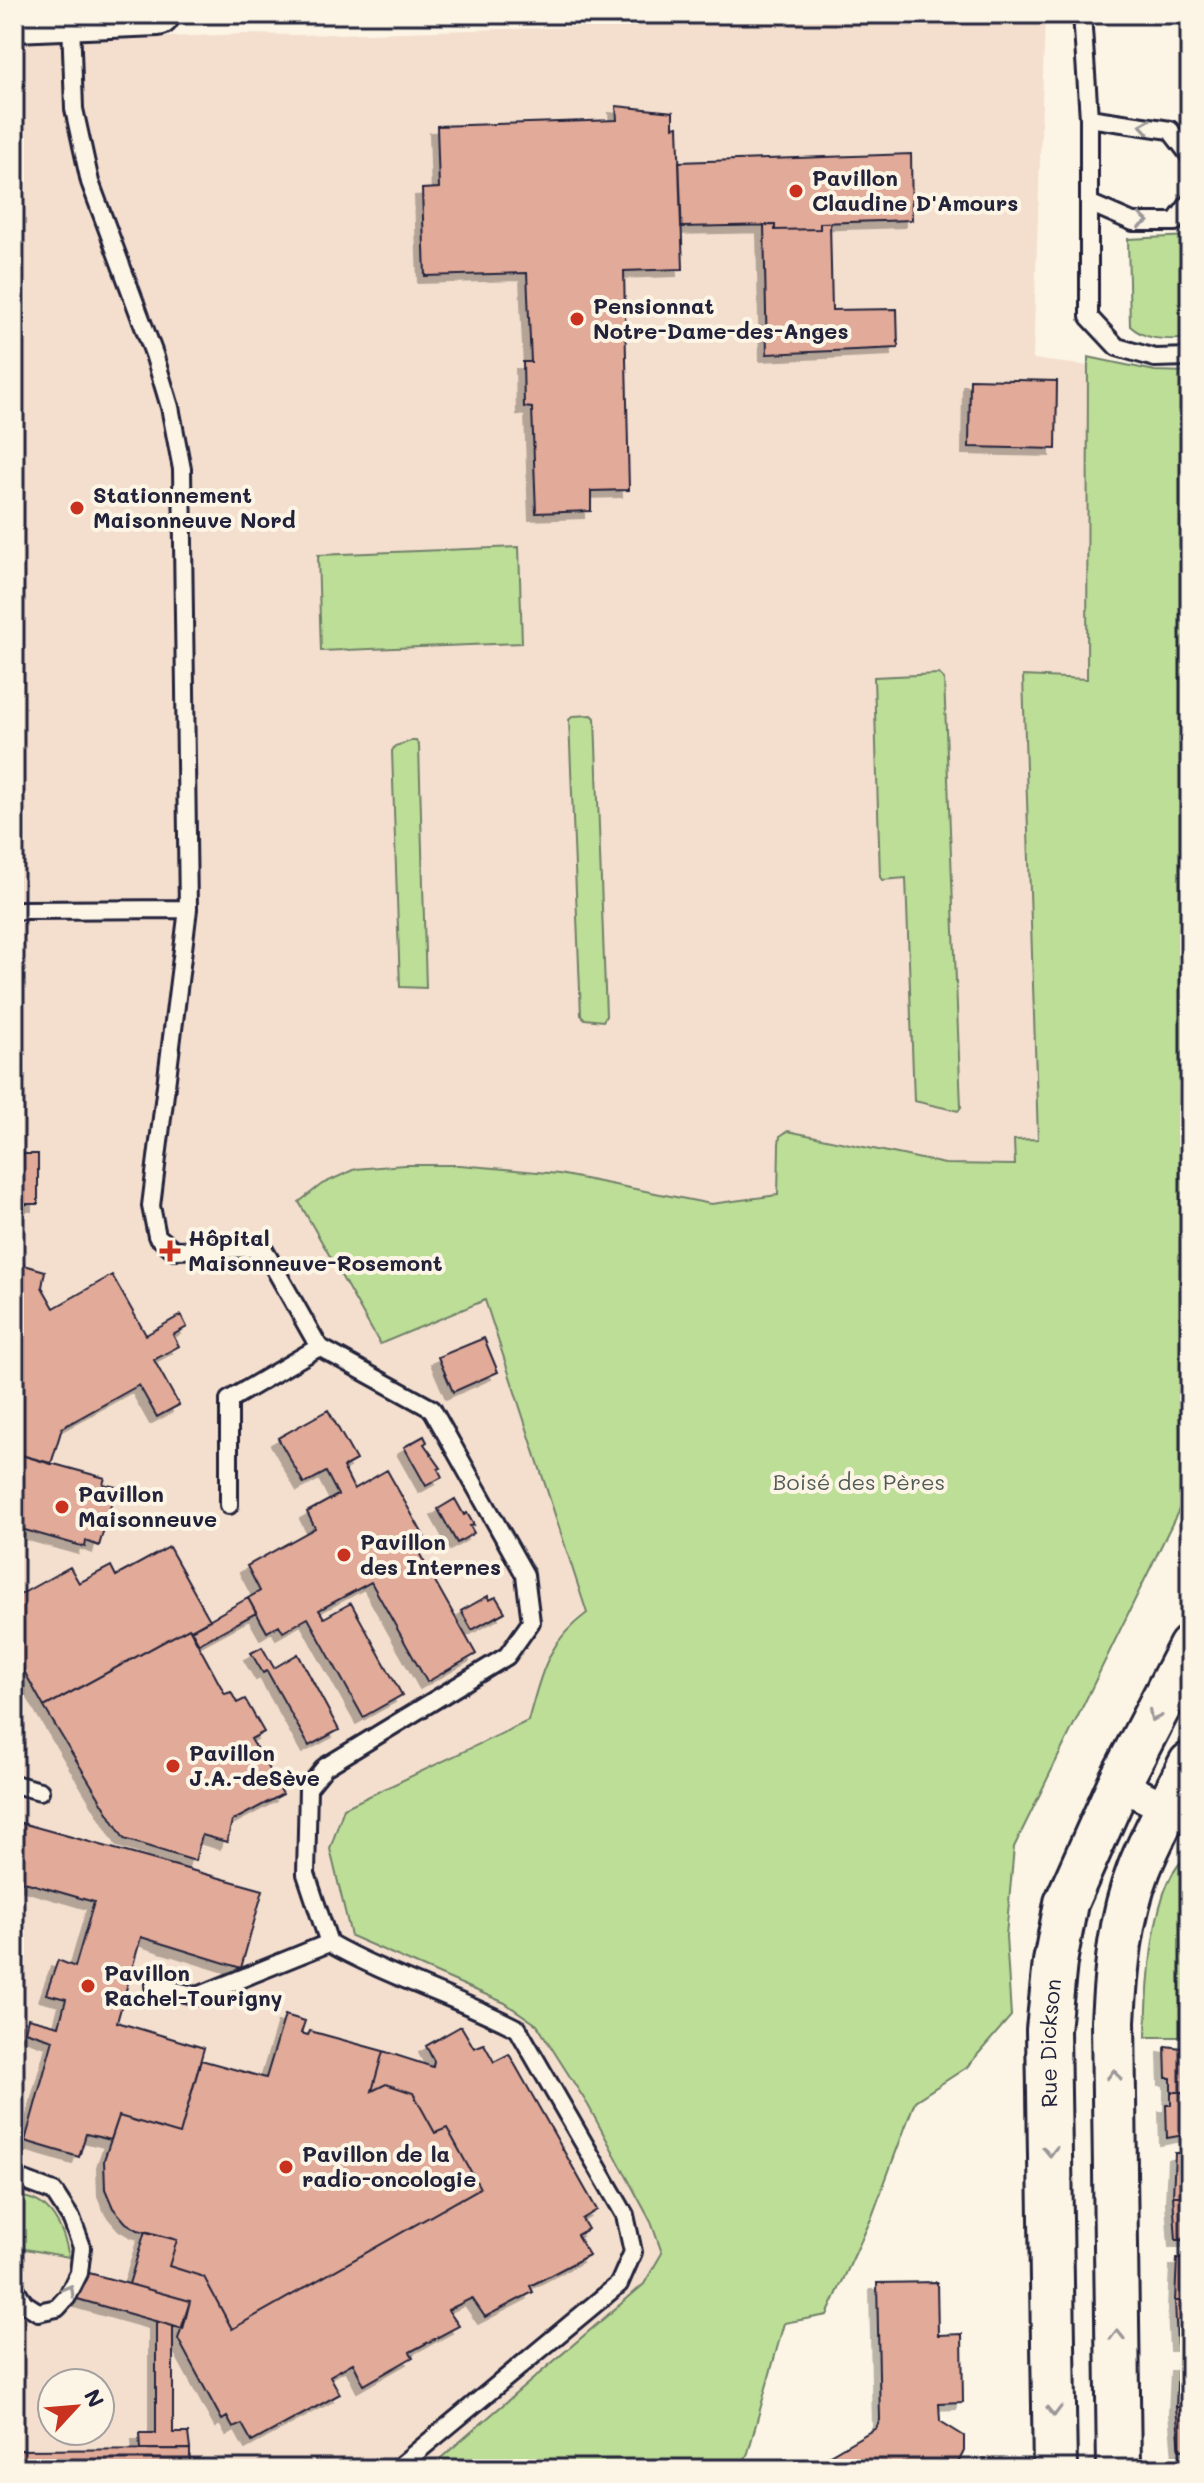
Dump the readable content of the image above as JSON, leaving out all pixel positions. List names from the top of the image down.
{
  "streets": {
    "main road": ["Rue Dickson"]
  },
  "parks": ["Boisé des Pères"],
  "places": {
    "other": [
      "Pavillon Claudine D'Amours",
      "Pensionnat Notre-Dame-des-Anges",
      "Stationnement Maisonneuve Nord",
      "Pavillon Maisonneuve",
      "Pavillon des Internes",
      "Pavillon J.A.-deSève",
      "Pavillon Rachel-Tourigny",
      "Pavillon de la radio-oncologie"
    ],
    "health": ["Hôpital Maisonneuve-Rosemont"]
  },
  "north": "top right"
}
